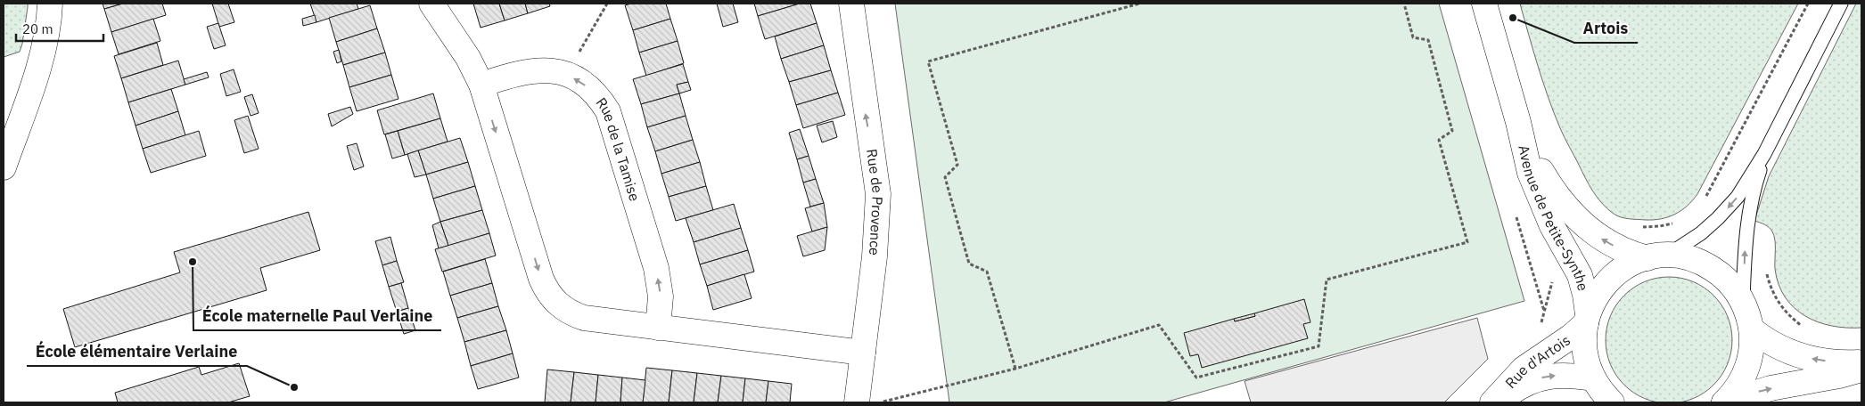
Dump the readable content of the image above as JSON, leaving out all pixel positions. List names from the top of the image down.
{
  "streets": {
    "street": [
      "Rue de la Tamise",
      "Rue de Provence",
      "Avenue de Petite-Synthe",
      "Rue d'Artois"
    ]
  },
  "crossings": [
    ["Avenue de Petite-Synthe", "Rue d'Artois"]
  ],
  "one_way": ["Rue de la Tamise", "Rue de Provence", "Rue d'Artois"],
  "places": ["Artois", "École maternelle Paul Verlaine", "École élémentaire Verlaine"],
  "scale_bar": "20 m"
}
